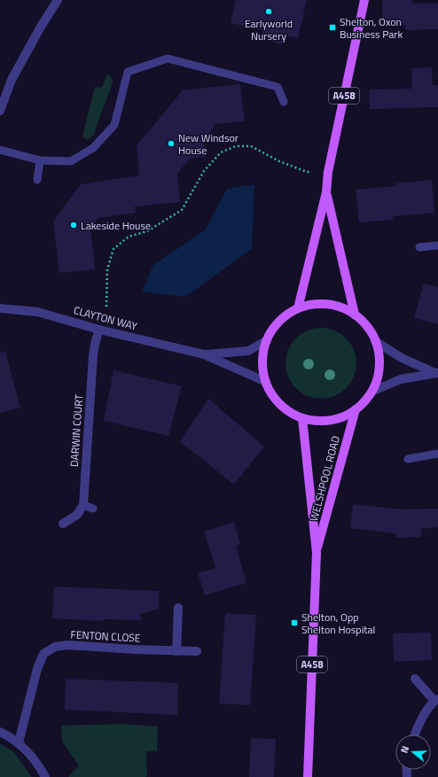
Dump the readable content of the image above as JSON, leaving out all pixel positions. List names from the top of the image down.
{
  "streets": {
    "main road": ["A458", "WELSHPOOL ROAD"],
    "street": ["CLAYTON WAY", "DARWIN COURT", "FENTON CLOSE"]
  },
  "crossings": [
    ["A458", "CLAYTON WAY"],
    ["A458", "WELSHPOOL ROAD"],
    ["CLAYTON WAY", "DARWIN COURT"],
    ["CLAYTON WAY", "WELSHPOOL ROAD"]
  ],
  "places": {
    "other": ["Earlyworld Nursery", "New Windsor House", "Lakeside House"],
    "transit": ["Shelton, Oxon Business Park", "Shelton, Opp Shelton Hospital"]
  },
  "north": "left"
}
